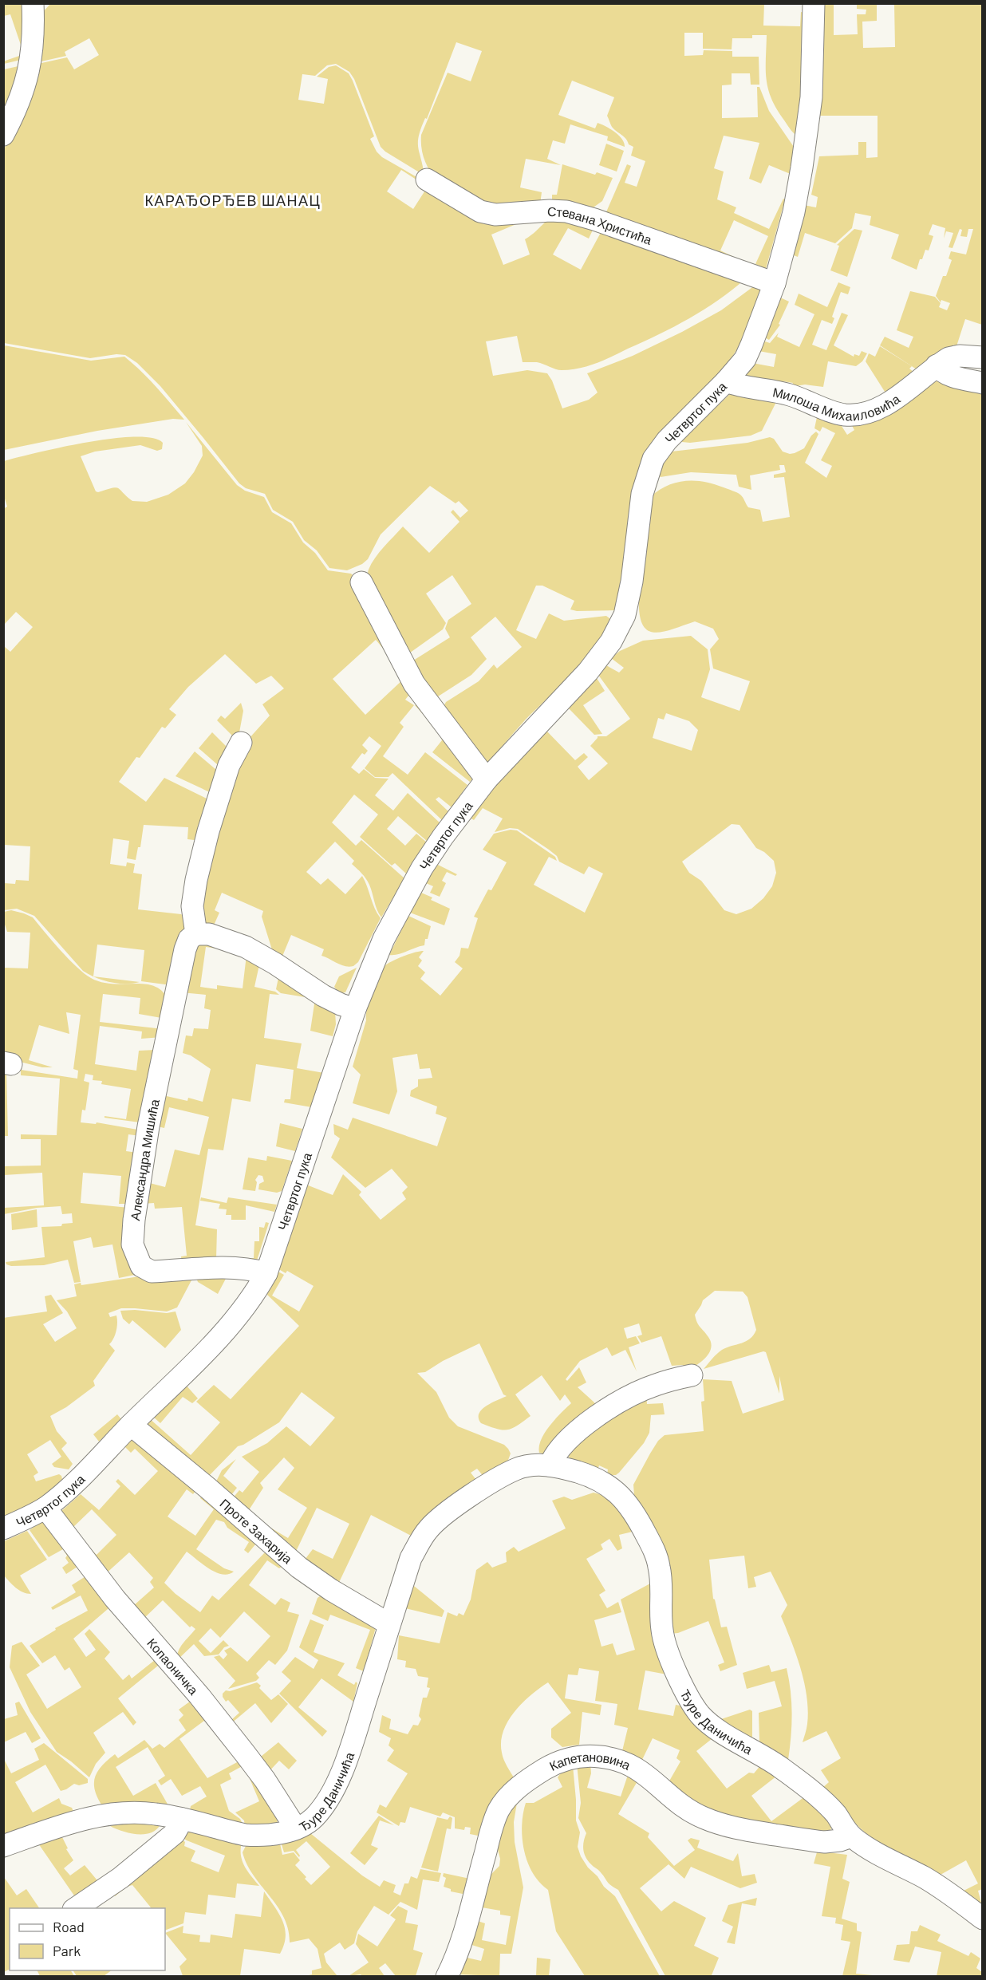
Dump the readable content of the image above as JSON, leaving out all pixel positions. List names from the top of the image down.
{
  "streets": {
    "street": [
      "Стевана Христића",
      "Милоша Михаиловића",
      "Четвртог пука",
      "Александра Мишића",
      "Проте Захарија",
      "Копаоничка",
      "Ђуре Даничића",
      "Капетановина"
    ]
  },
  "crossings": [
    ["Стевана Христића", "Четвртог пука"],
    ["Милоша Михаиловића", "Четвртог пука"],
    ["Четвртог пука", "Александра Мишића"],
    ["Четвртог пука", "Проте Захарија"],
    ["Четвртог пука", "Копаоничка"],
    ["Проте Захарија", "Ђуре Даничића"],
    ["Копаоничка", "Ђуре Даничића"],
    ["Ђуре Даничића", "Капетановина"]
  ],
  "districts": ["КАРАЂОРЂЕВ ШАНАЦ"],
  "legend": ["Road", "Park"]
}
